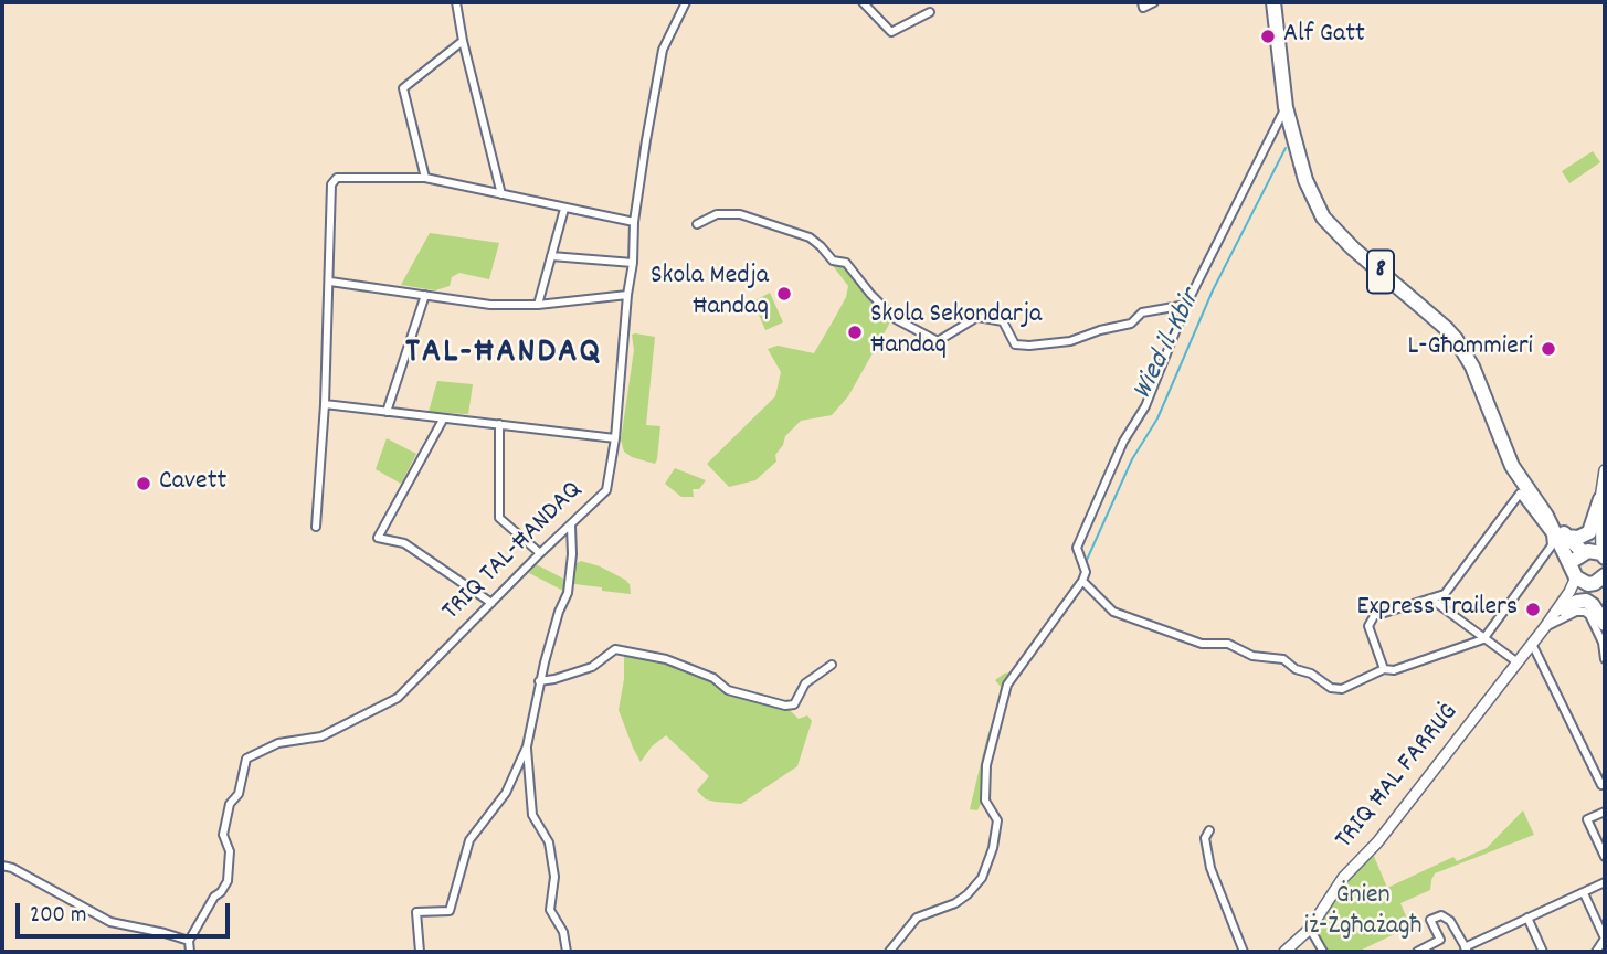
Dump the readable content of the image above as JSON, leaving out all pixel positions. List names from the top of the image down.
{
  "streets": {
    "highway": ["8"],
    "main road": ["TRIQ ĦAL FARRUĠ"],
    "street": ["TRIQ TAL-ĦANDAQ"]
  },
  "crossings": [
    ["8", "TRIQ ĦAL FARRUĠ"]
  ],
  "districts": ["TAL-ĦANDAQ"],
  "water": ["Wied il-Kbir"],
  "parks": ["Ġnien iż-Żgħażagħ"],
  "places": [
    "Alf Gatt",
    "Skola Medja Ħandaq",
    "Skola Sekondarja Ħandaq",
    "L-Għammieri",
    "Cavett",
    "Express Trailers"
  ],
  "scale_bar": "200 m"
}
